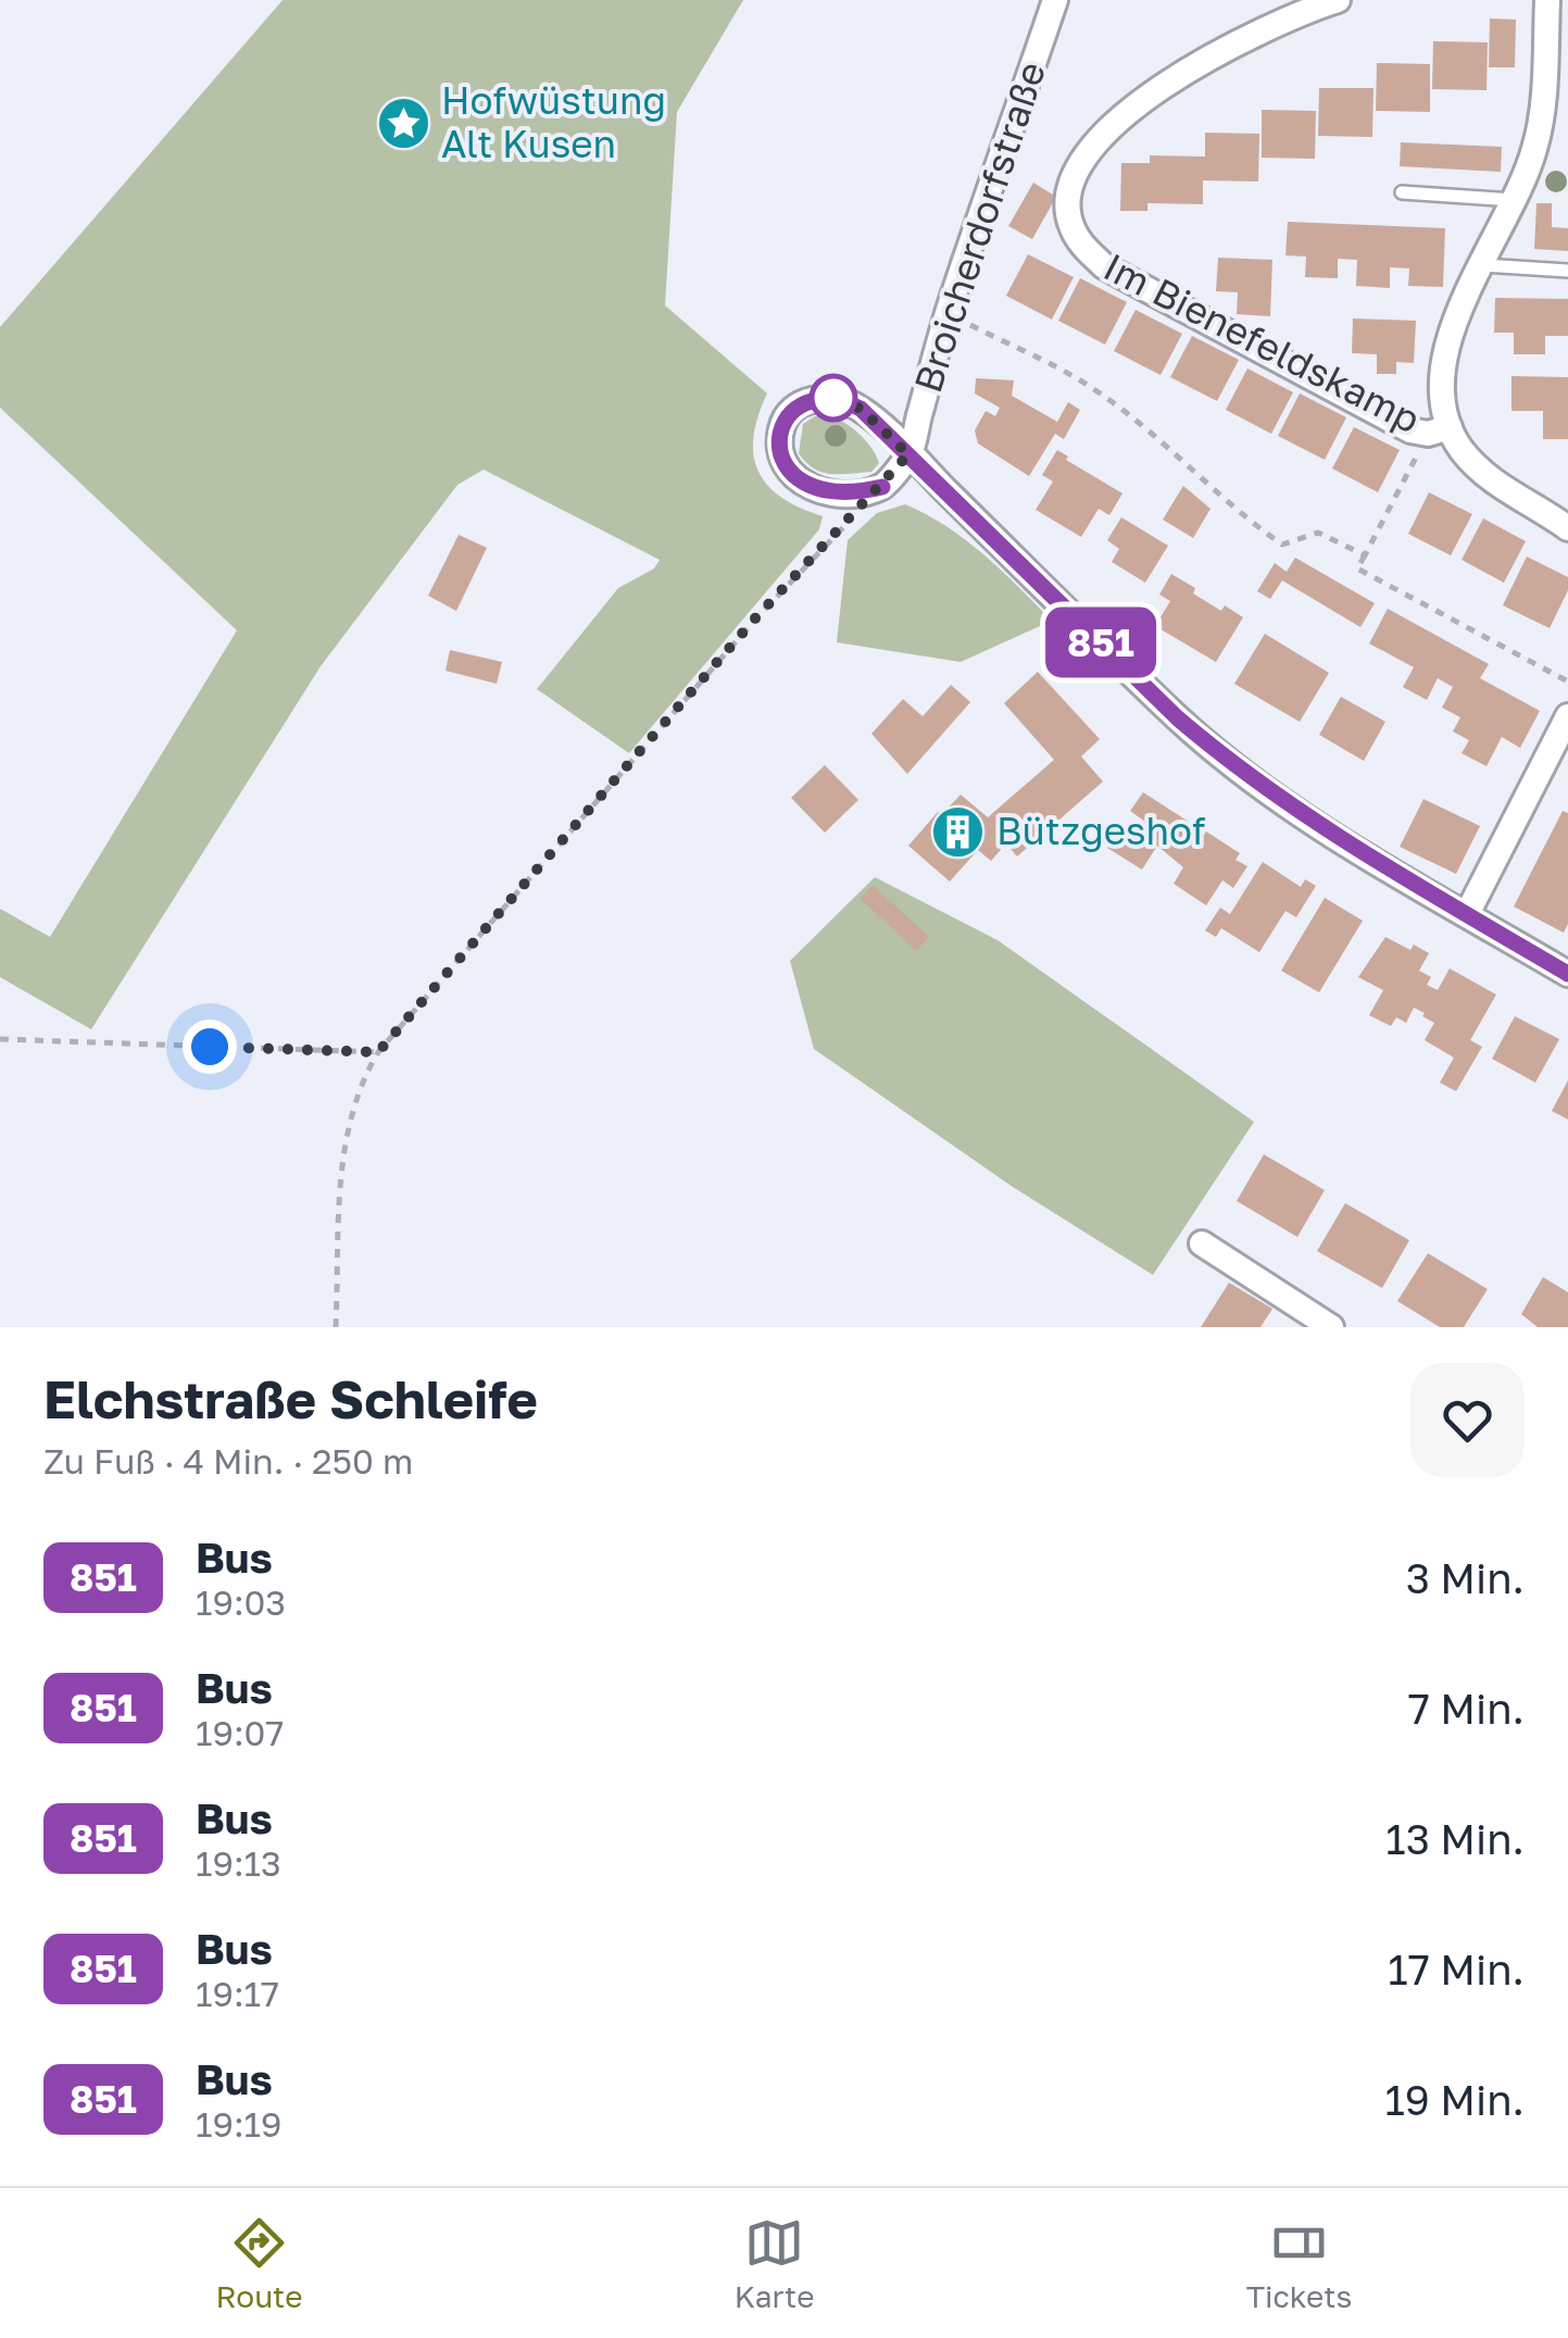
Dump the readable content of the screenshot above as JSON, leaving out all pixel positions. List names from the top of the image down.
{
  "streets": {
    "street": ["Broicherdorfstraße", "Im Bienefeldskamp"]
  },
  "places": {
    "place": ["Hofwüstung Alt Kusen"],
    "building": ["Bützgeshof"]
  },
  "lines": ["bus line 851"],
  "page": {
    "on_map": "851",
    "heading": ["Elchstraße Schleife", "Zu Fuß · 4 Min. · 250 m"],
    "list": [
      {
        "mark": "851",
        "name": "Bus",
        "note": "19:03",
        "value": "3 Min."
      },
      {
        "mark": "851",
        "name": "Bus",
        "note": "19:07",
        "value": "7 Min."
      },
      {
        "mark": "851",
        "name": "Bus",
        "note": "19:13",
        "value": "13 Min."
      },
      {
        "mark": "851",
        "name": "Bus",
        "note": "19:17",
        "value": "17 Min."
      },
      {
        "mark": "851",
        "name": "Bus",
        "note": "19:19",
        "value": "19 Min."
      }
    ],
    "tabs": ["Route", "Karte", "Tickets"]
  }
}
